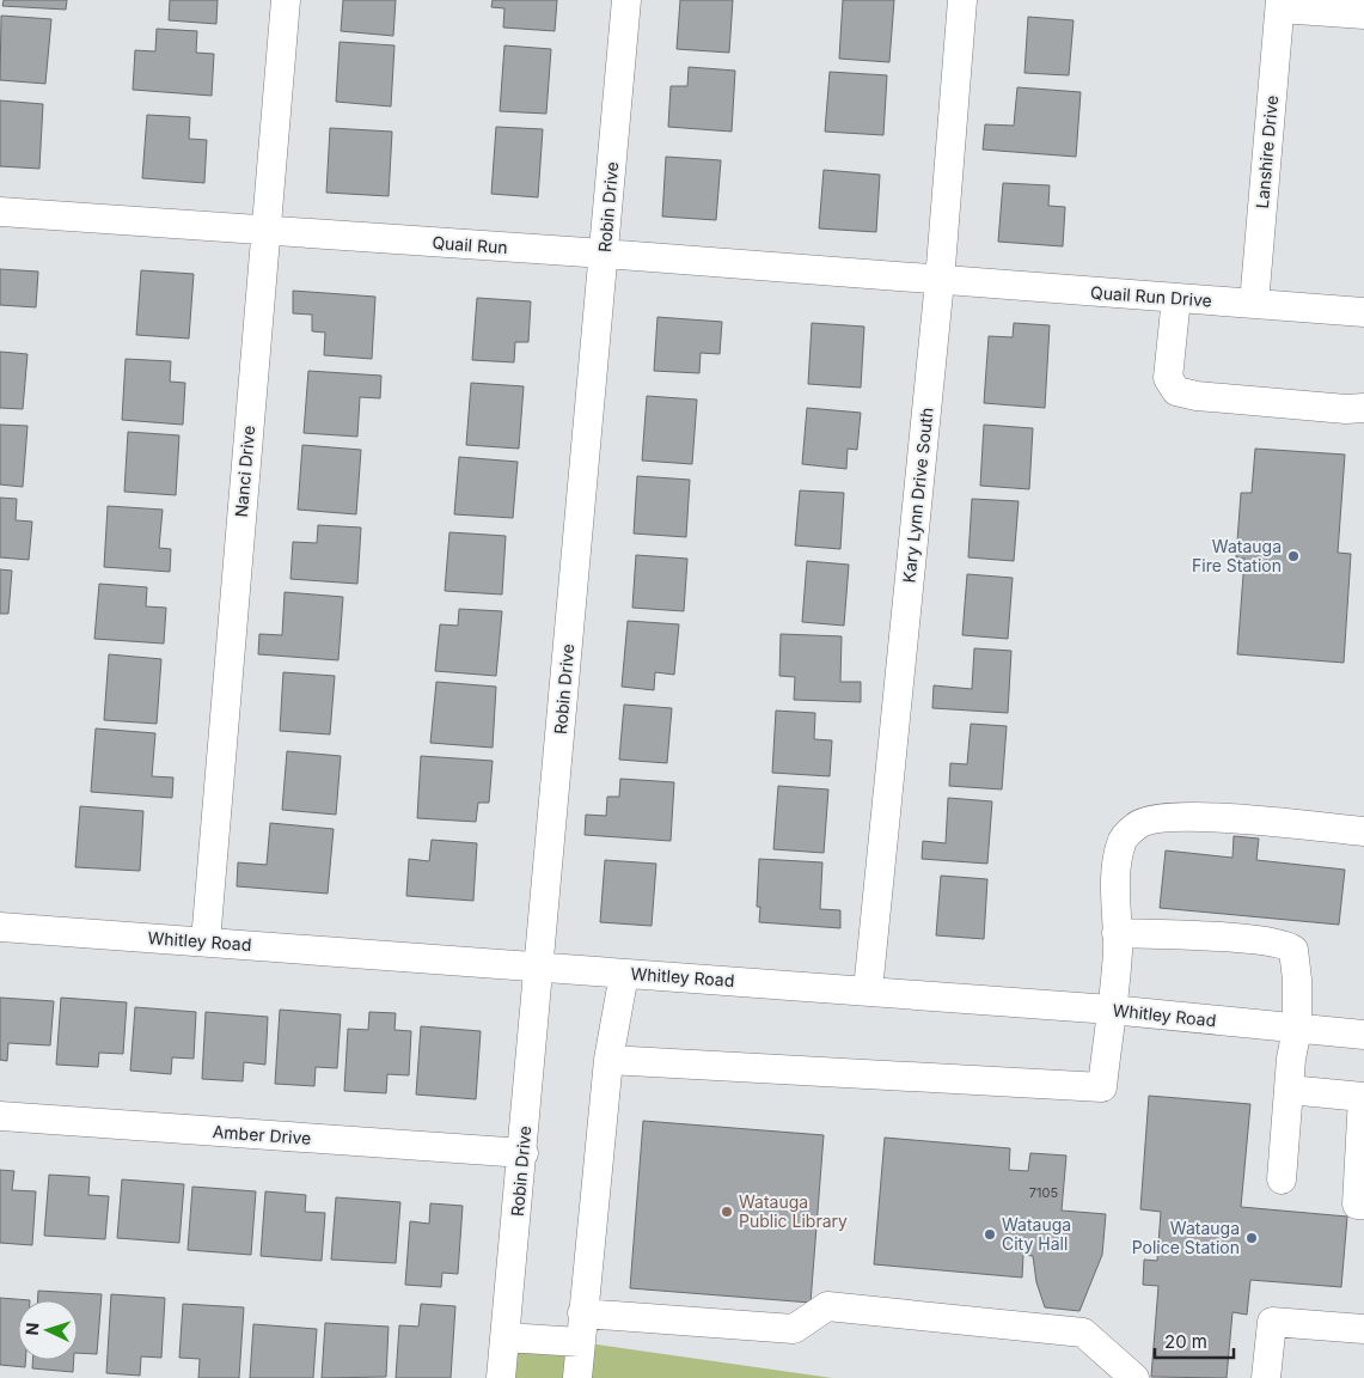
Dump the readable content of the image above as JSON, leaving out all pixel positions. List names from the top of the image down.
{
  "streets": {
    "street": [
      "Lanshire Drive",
      "Robin Drive",
      "Quail Run",
      "Quail Run Drive",
      "Nanci Drive",
      "Kary Lynn Drive South",
      "Whitley Road",
      "Amber Drive"
    ]
  },
  "crossings": [
    ["Lanshire Drive", "Quail Run Drive"],
    ["Robin Drive", "Quail Run"],
    ["Robin Drive", "Whitley Road"],
    ["Robin Drive", "Amber Drive"],
    ["Quail Run", "Quail Run Drive"],
    ["Quail Run", "Nanci Drive"],
    ["Quail Run", "Kary Lynn Drive South"],
    ["Quail Run Drive", "Kary Lynn Drive South"],
    ["Nanci Drive", "Whitley Road"],
    ["Kary Lynn Drive South", "Whitley Road"]
  ],
  "places": [
    "Watauga Fire Station",
    "Watauga Public Library",
    "Watauga City Hall",
    "Watauga Police Station"
  ],
  "house_numbers": ["7105"],
  "scale_bar": "20 m",
  "north": "left"
}
